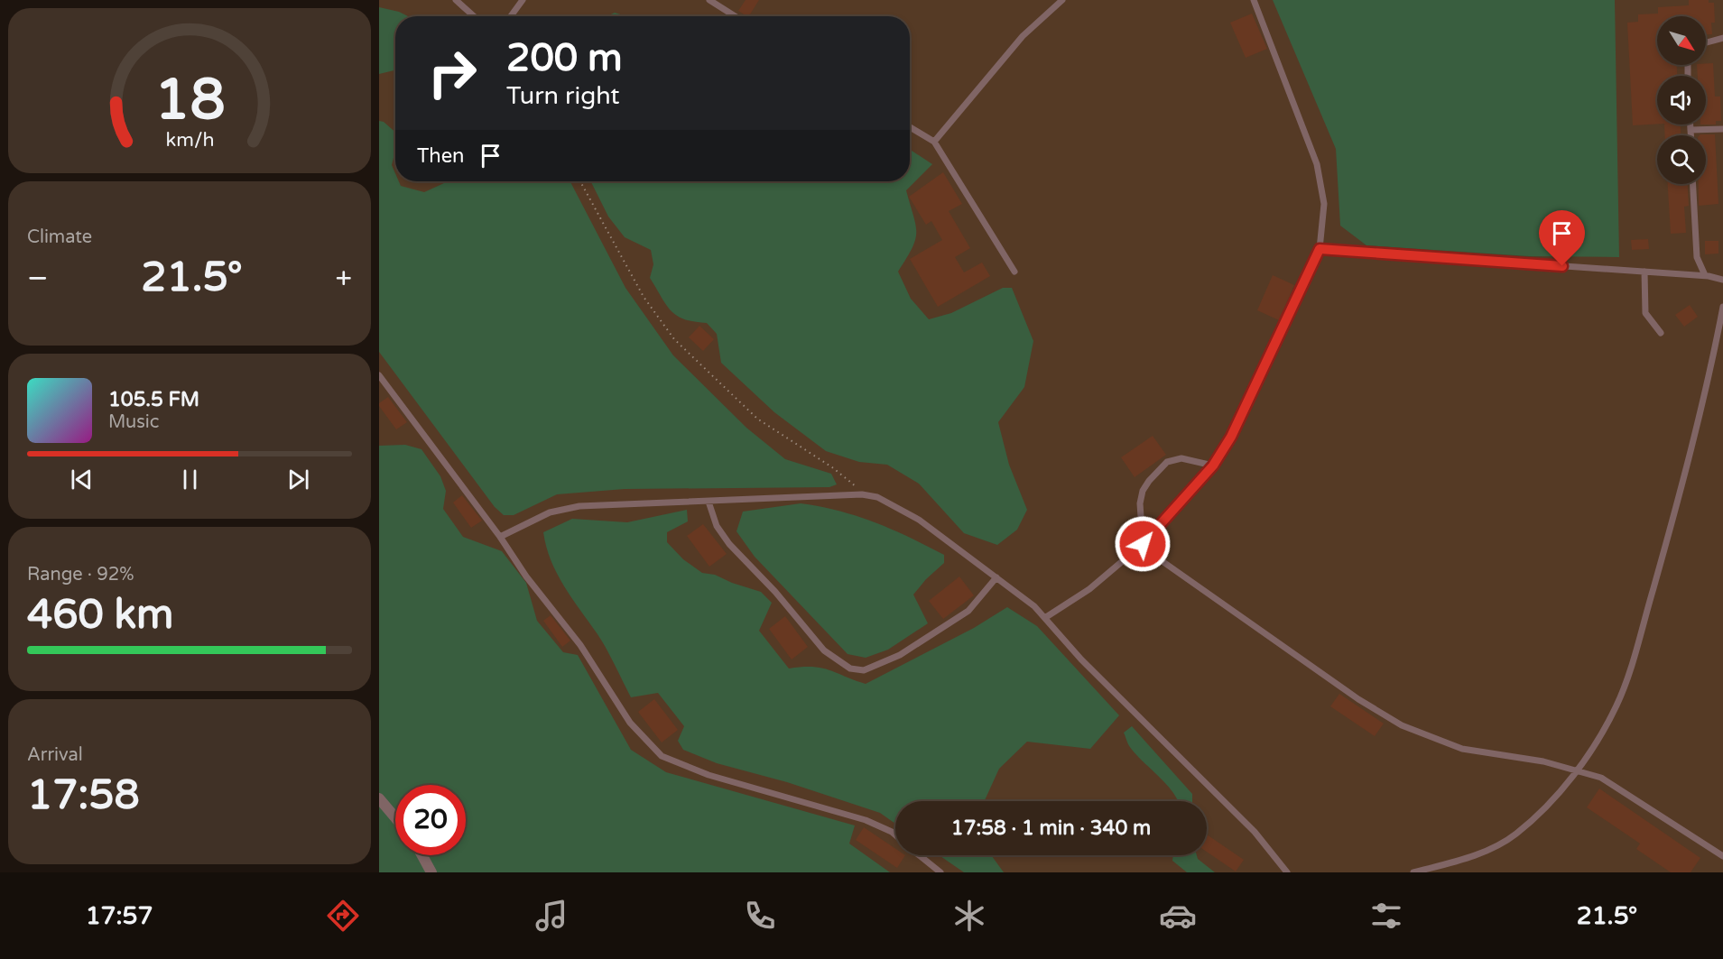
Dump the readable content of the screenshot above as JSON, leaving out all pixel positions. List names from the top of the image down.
{
  "north": "bottom right",
  "page": {
    "turn": ["200 m", "Turn right"],
    "then": "Then",
    "tile": [
      "Climate",
      ["Range · 92%", "460 km"],
      ["Arrival", "17:58"]
    ],
    "heat": ["−", "21.5°", "+"],
    "song": ["105.5 FM", "Music"],
    "limit": "20",
    "trip": "17:58 · 1 min · 340 m",
    "tabs": ["17:57", "21.5°"],
    "gauge": ["18", "km/h"]
  }
}
